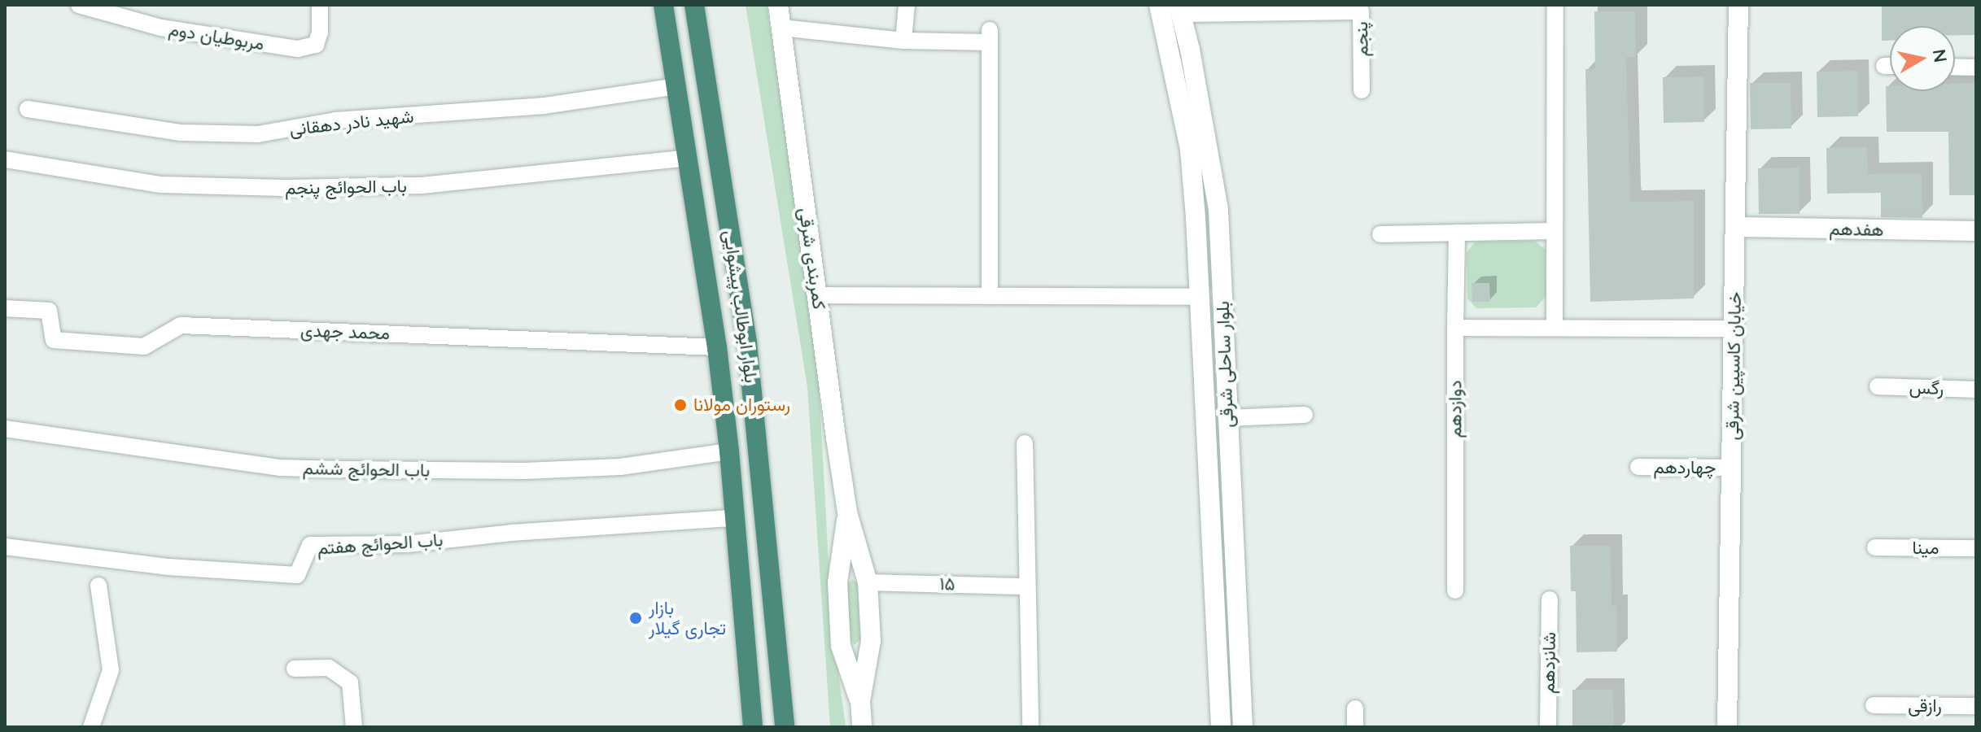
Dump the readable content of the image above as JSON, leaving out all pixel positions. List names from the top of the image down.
{
  "streets": {
    "highway": ["بلوار ابوطالب پیشوایی"],
    "street": [
      "مربوطیان دوم",
      "پنجم",
      "شهید نادر دهقانی",
      "باب الحوائج پنجم",
      "هفدهم",
      "کمربندی شرقی",
      "محمد جهدی",
      "بلوار ساحلی شرقی",
      "خیابان کاسپین شرقی",
      "رگس",
      "دوازدهم",
      "چهاردهم",
      "باب الحوائج ششم",
      "باب الحوائج هفتم",
      "مینا",
      "۱۵",
      "شانزدهم",
      "رازقی"
    ]
  },
  "crossings": [
    ["پنجم", "بلوار ساحلی شرقی"],
    ["شهید نادر دهقانی", "بلوار ابوطالب پیشوایی"],
    ["باب الحوائج پنجم", "بلوار ابوطالب پیشوایی"],
    ["هفدهم", "خیابان کاسپین شرقی"],
    ["کمربندی شرقی", "۱۵"],
    ["بلوار ابوطالب پیشوایی", "محمد جهدی"],
    ["بلوار ابوطالب پیشوایی", "باب الحوائج ششم"],
    ["بلوار ابوطالب پیشوایی", "باب الحوائج هفتم"],
    ["خیابان کاسپین شرقی", "چهاردهم"]
  ],
  "places": ["رستوران مولانا", "بازار تجاری گیلار"],
  "north": "right"
}
